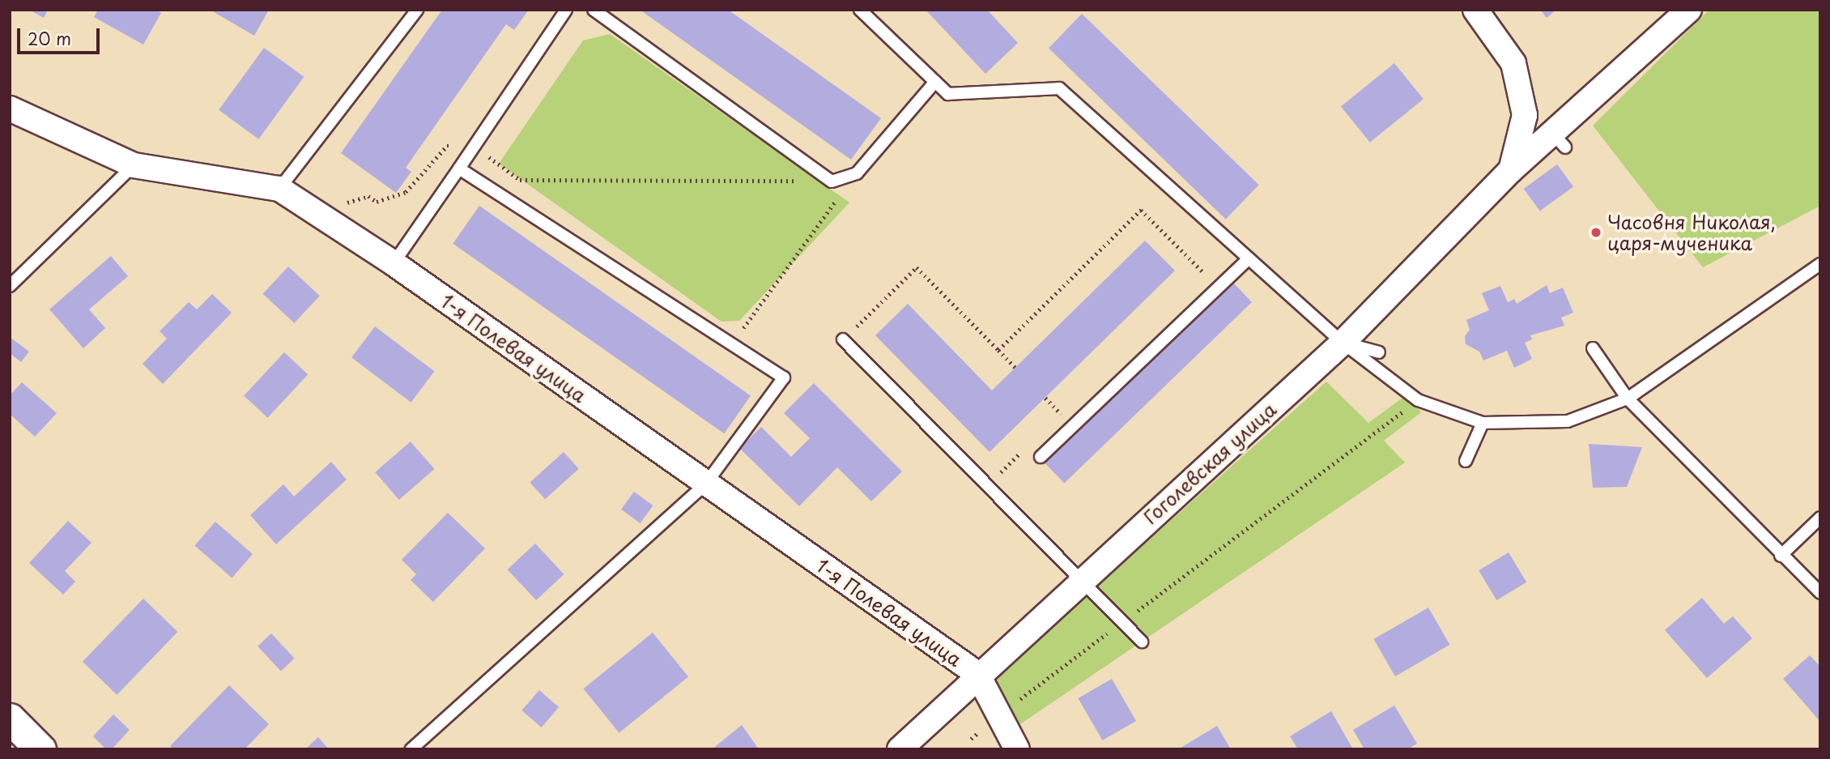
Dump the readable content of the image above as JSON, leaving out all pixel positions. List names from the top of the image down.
{
  "streets": {
    "street": ["1-я Полевая улица", "Гоголевская улица"]
  },
  "crossings": [
    ["1-я Полевая улица", "Гоголевская улица"]
  ],
  "places": ["Часовня Николая, царя-мученика"],
  "scale_bar": "20 m"
}
